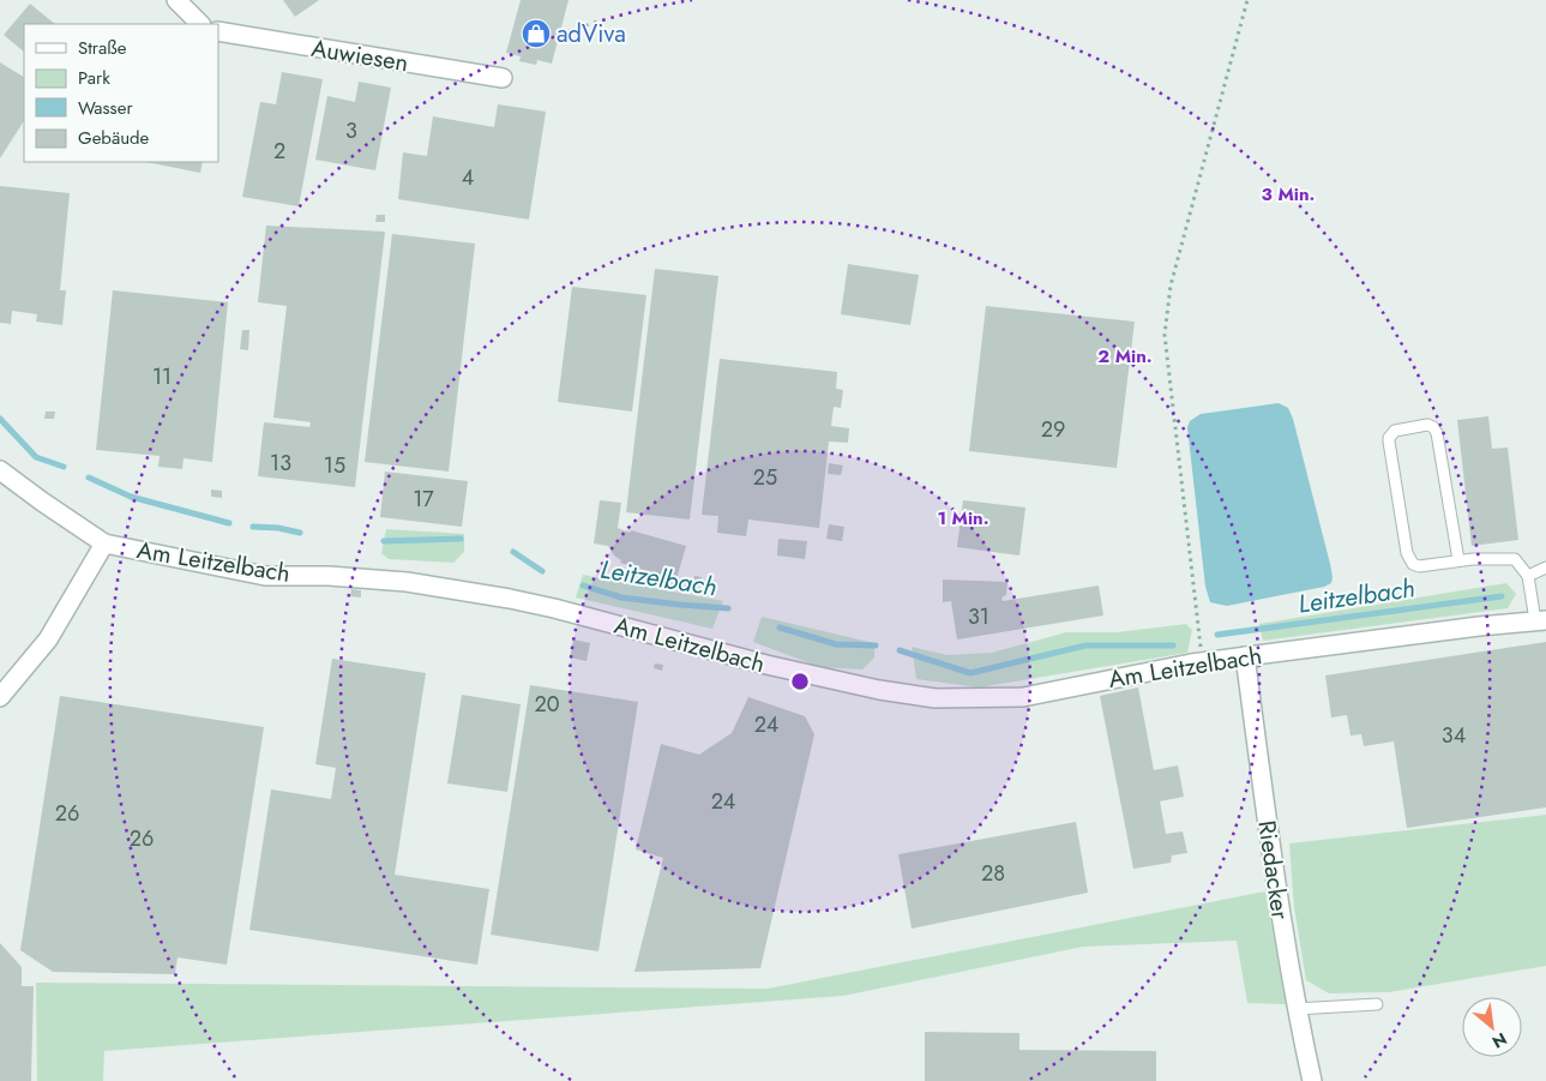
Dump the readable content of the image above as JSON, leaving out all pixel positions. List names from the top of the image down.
{
  "streets": {
    "street": ["Auwiesen", "Am Leitzelbach", "Riedacker"]
  },
  "crossings": [
    ["Am Leitzelbach", "Riedacker"]
  ],
  "water": ["Leitzelbach"],
  "places": {
    "shop": ["adViva"]
  },
  "house_numbers": [
    "3",
    "2",
    "4",
    "11",
    "29",
    "13",
    "15",
    "25",
    "17",
    "31",
    "20",
    "24",
    "34",
    "24",
    "26",
    "26",
    "28"
  ],
  "legend": [
    "Straße",
    "Park",
    "Wasser",
    "Gebäude"
  ],
  "north": "bottom right",
  "rings": ["3 Min.", "2 Min.", "1 Min."]
}
